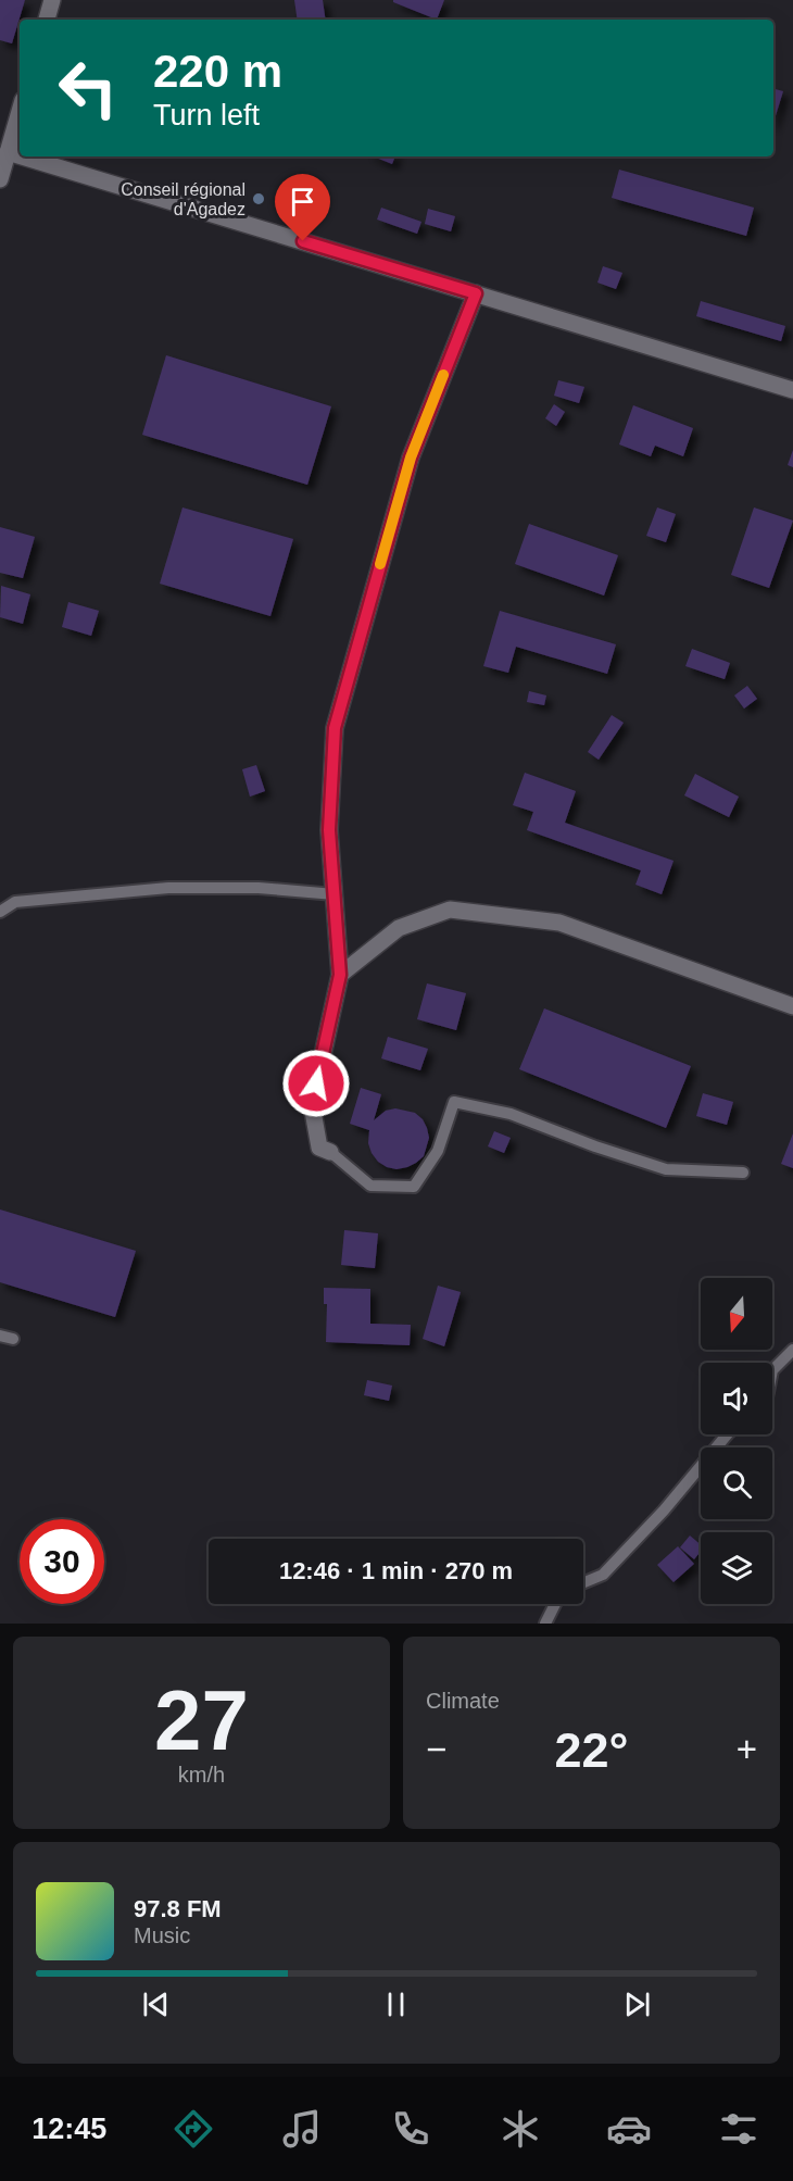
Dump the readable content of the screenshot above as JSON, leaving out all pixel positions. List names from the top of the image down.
{
  "places": ["Conseil régional d'Agadez"],
  "north": "bottom",
  "page": {
    "turn": ["220 m", "Turn left"],
    "limit": "30",
    "trip": "12:46 · 1 min · 270 m",
    "tile": [
      ["27", "km/h"],
      "Climate"
    ],
    "heat": ["−", "22°", "+"],
    "song": ["97.8 FM", "Music"],
    "tabs": "12:45"
  }
}
